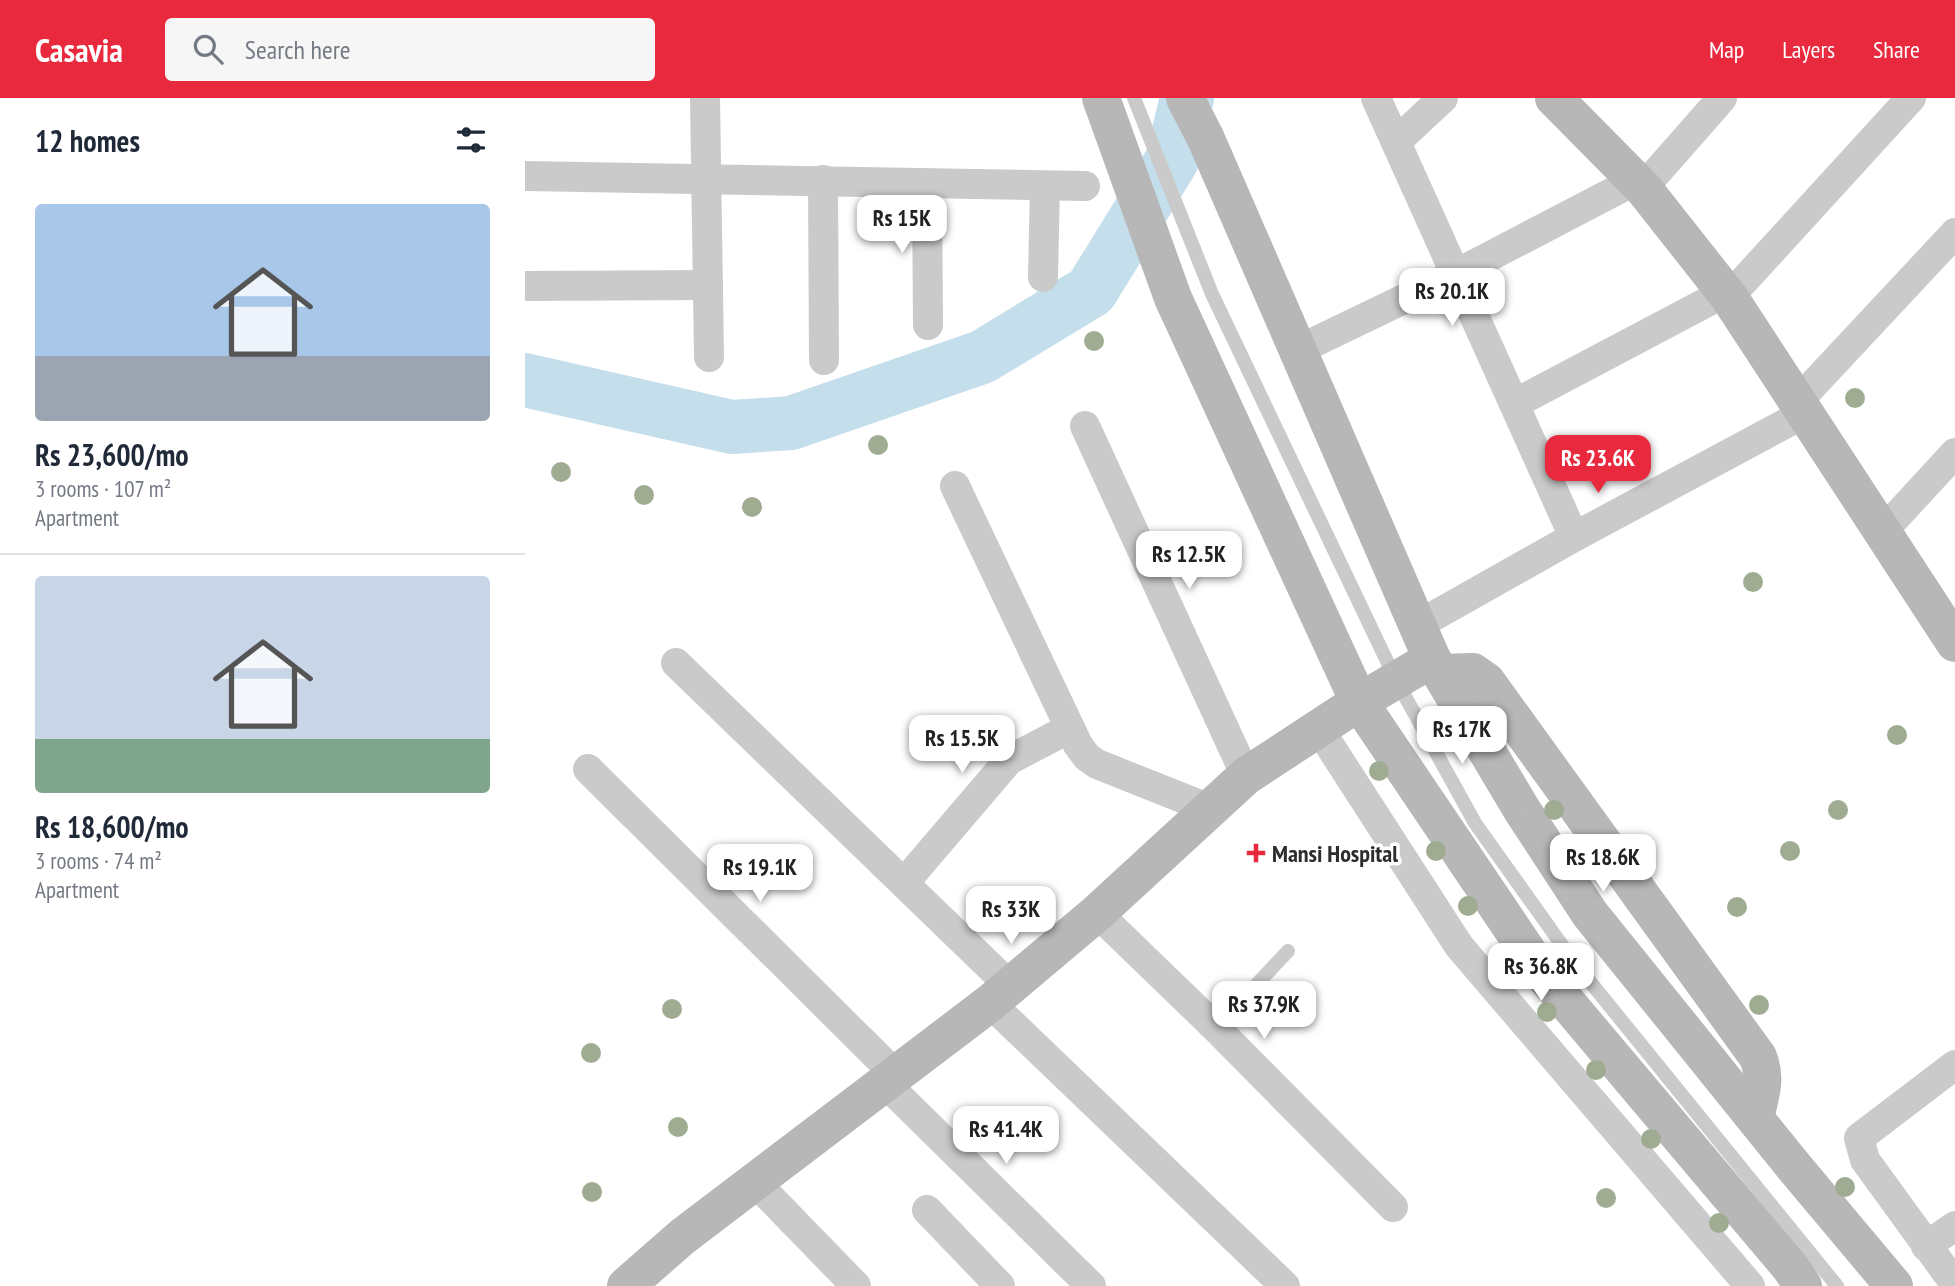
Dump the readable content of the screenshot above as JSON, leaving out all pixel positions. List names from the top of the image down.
{
  "places": {
    "health": ["Mansi Hospital"]
  },
  "page": {
    "header": "Casavia",
    "search": "Search here",
    "nav": ["Map", "Layers", "Share"],
    "heading": "12 homes",
    "list": [
      {
        "name": "Rs 23,600/mo",
        "note": "3 rooms · 107 m² · Apartment"
      },
      {
        "name": "Rs 18,600/mo",
        "note": "3 rooms · 74 m² · Apartment"
      }
    ],
    "price": [
      "Rs 15K",
      "Rs 20.1K",
      "Rs 23.6K",
      "Rs 12.5K",
      "Rs 17K",
      "Rs 15.5K",
      "Rs 18.6K",
      "Rs 19.1K",
      "Rs 33K",
      "Rs 36.8K",
      "Rs 37.9K",
      "Rs 41.4K"
    ]
  }
}
